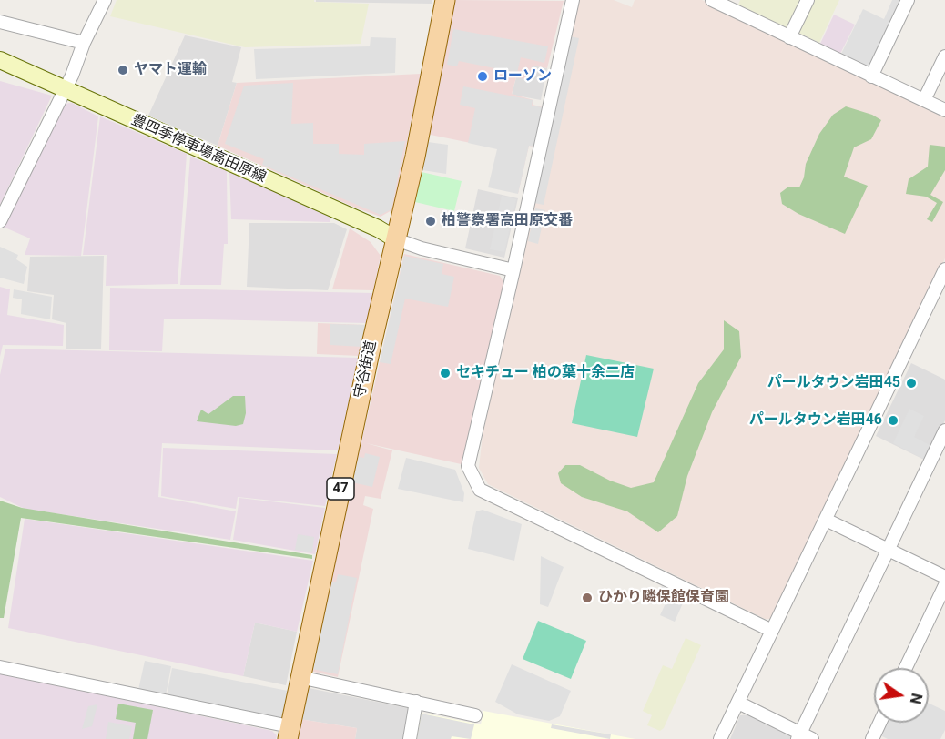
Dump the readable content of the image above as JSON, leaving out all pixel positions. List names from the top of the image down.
{
  "streets": {
    "main road": ["豊四季停車場高田原線", "守谷街道", "47"]
  },
  "crossings": [
    ["豊四季停車場高田原線", "守谷街道"]
  ],
  "places": [
    "ヤマト運輸",
    "ローソン",
    "柏警察署高田原交番",
    "セキチュー 柏の葉十余二店",
    "パールタウン岩田45",
    "パールタウン岩田46",
    "ひかり隣保館保育園"
  ],
  "north": "right"
}
